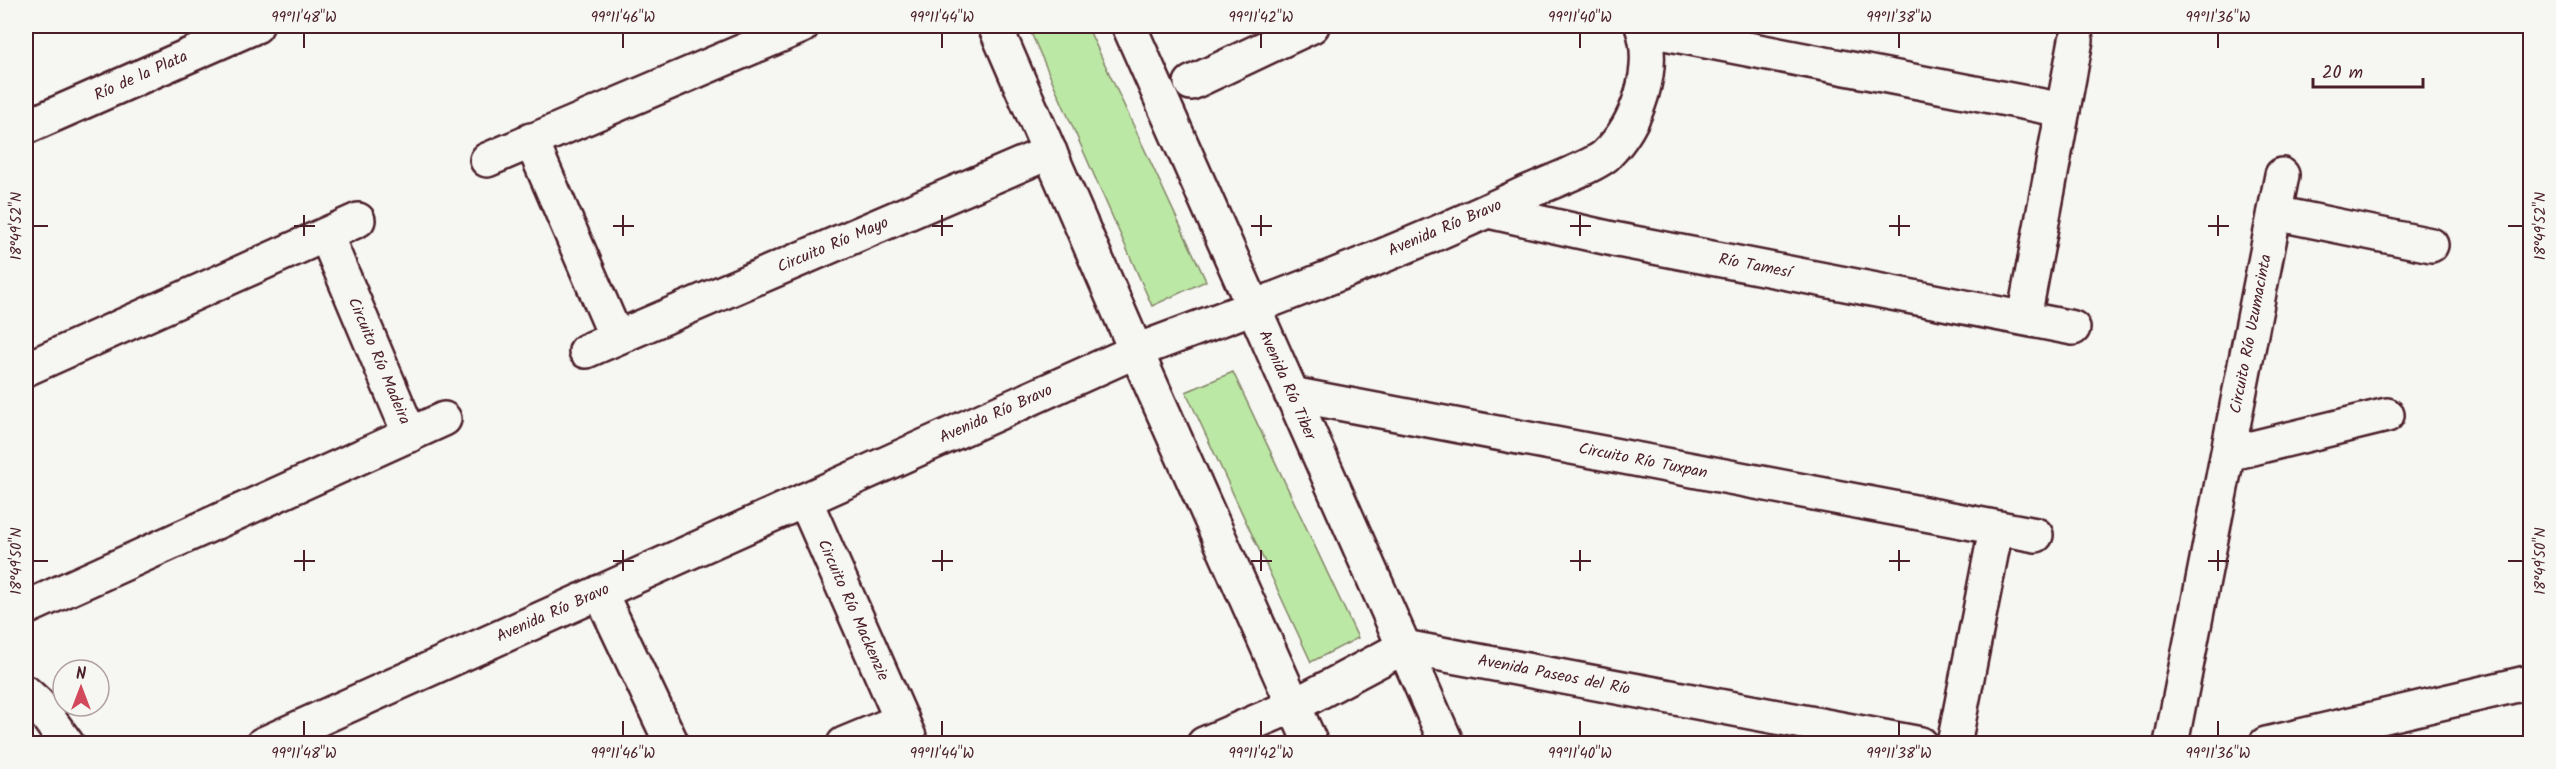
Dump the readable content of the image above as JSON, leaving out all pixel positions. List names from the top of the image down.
{
  "streets": {
    "street": [
      "Río de la Plata",
      "Avenida Río Bravo",
      "Circuito Río Mayo",
      "Río Tamesí",
      "Circuito Río Uzumacinta",
      "Circuito Río Madeira",
      "Avenida Río Tiber",
      "Circuito Río Tuxpan",
      "Circuito Río Mackenzie",
      "Avenida Paseos del Río"
    ]
  },
  "crossings": [
    ["Avenida Río Bravo", "Río Tamesí"],
    ["Avenida Río Bravo", "Avenida Río Tiber"],
    ["Avenida Río Bravo", "Circuito Río Mackenzie"],
    ["Avenida Río Tiber", "Circuito Río Tuxpan"],
    ["Avenida Río Tiber", "Avenida Paseos del Río"]
  ],
  "scale_bar": "20 m",
  "north": "top",
  "coordinates": [
    "99°11'48\"W",
    "99°11'46\"W",
    "99°11'44\"W",
    "99°11'42\"W",
    "99°11'40\"W",
    "99°11'38\"W",
    "99°11'36\"W",
    "18°49'52\"N",
    "18°49'50\"N"
  ]
}
